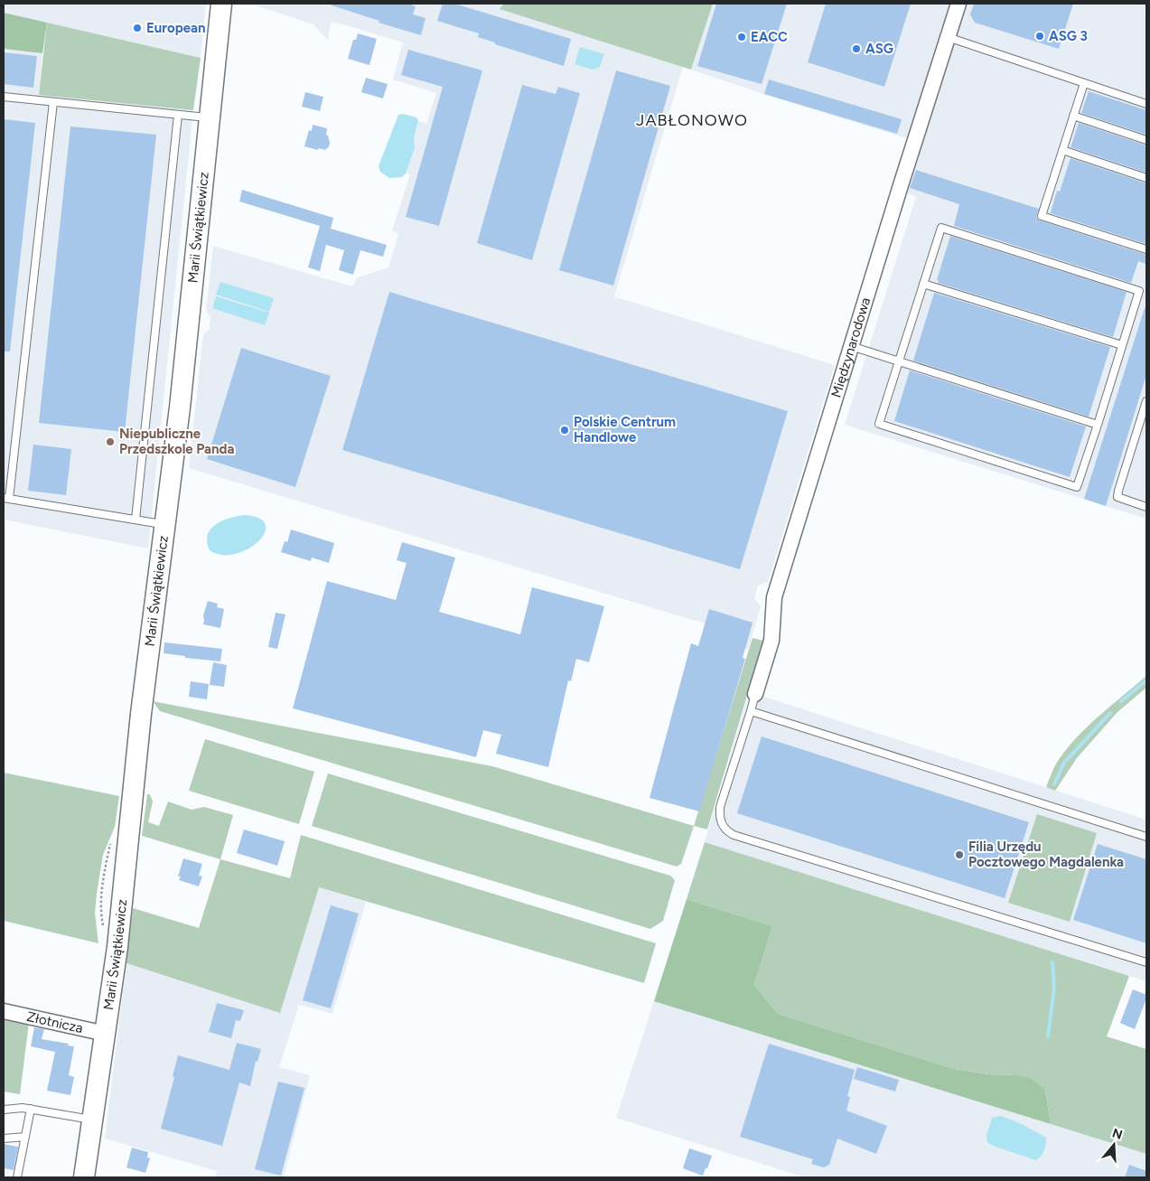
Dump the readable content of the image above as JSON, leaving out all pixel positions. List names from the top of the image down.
{
  "streets": {
    "street": ["Marii Świątkiewicz", "Międzynarodowa", "Złotnicza"]
  },
  "crossings": [
    ["Marii Świątkiewicz", "Złotnicza"]
  ],
  "districts": ["JABŁONOWO"],
  "places": [
    "European",
    "ASG 3",
    "EACC",
    "ASG",
    "Polskie Centrum Handlowe",
    "Niepubliczne Przedszkole Panda",
    "Filia Urzędu Pocztowego Magdalenka"
  ],
  "north": "top"
}
